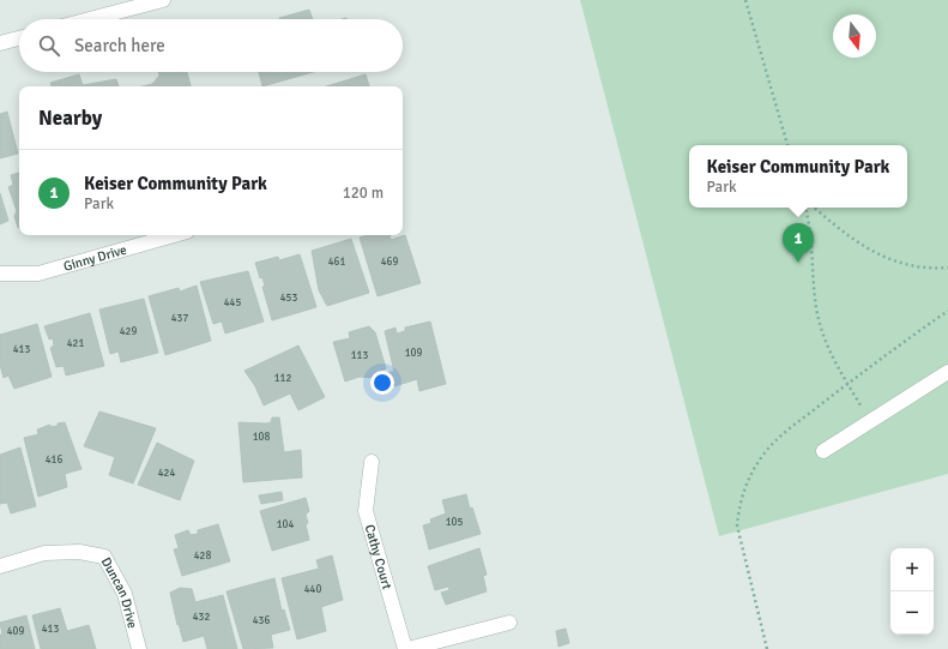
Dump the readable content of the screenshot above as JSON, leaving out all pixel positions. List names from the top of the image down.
{
  "streets": {
    "street": ["Ginny Drive", "Cathy Court", "Duncan Drive"]
  },
  "house_numbers": [
    "461",
    "469",
    "453",
    "445",
    "437",
    "429",
    "421",
    "413",
    "109",
    "113",
    "112",
    "108",
    "416",
    "424",
    "105",
    "104",
    "428",
    "440",
    "432",
    "436",
    "413",
    "409"
  ],
  "north": "bottom",
  "page": {
    "search": "Search here",
    "heading": "Nearby",
    "popup": ["Keiser Community Park", "Park"],
    "list": [
      {
        "mark": "1",
        "name": "Keiser Community Park",
        "note": "Park",
        "value": "120 m"
      }
    ],
    "pins": "1",
    "map_buttons": ["+", "−"]
  }
}
